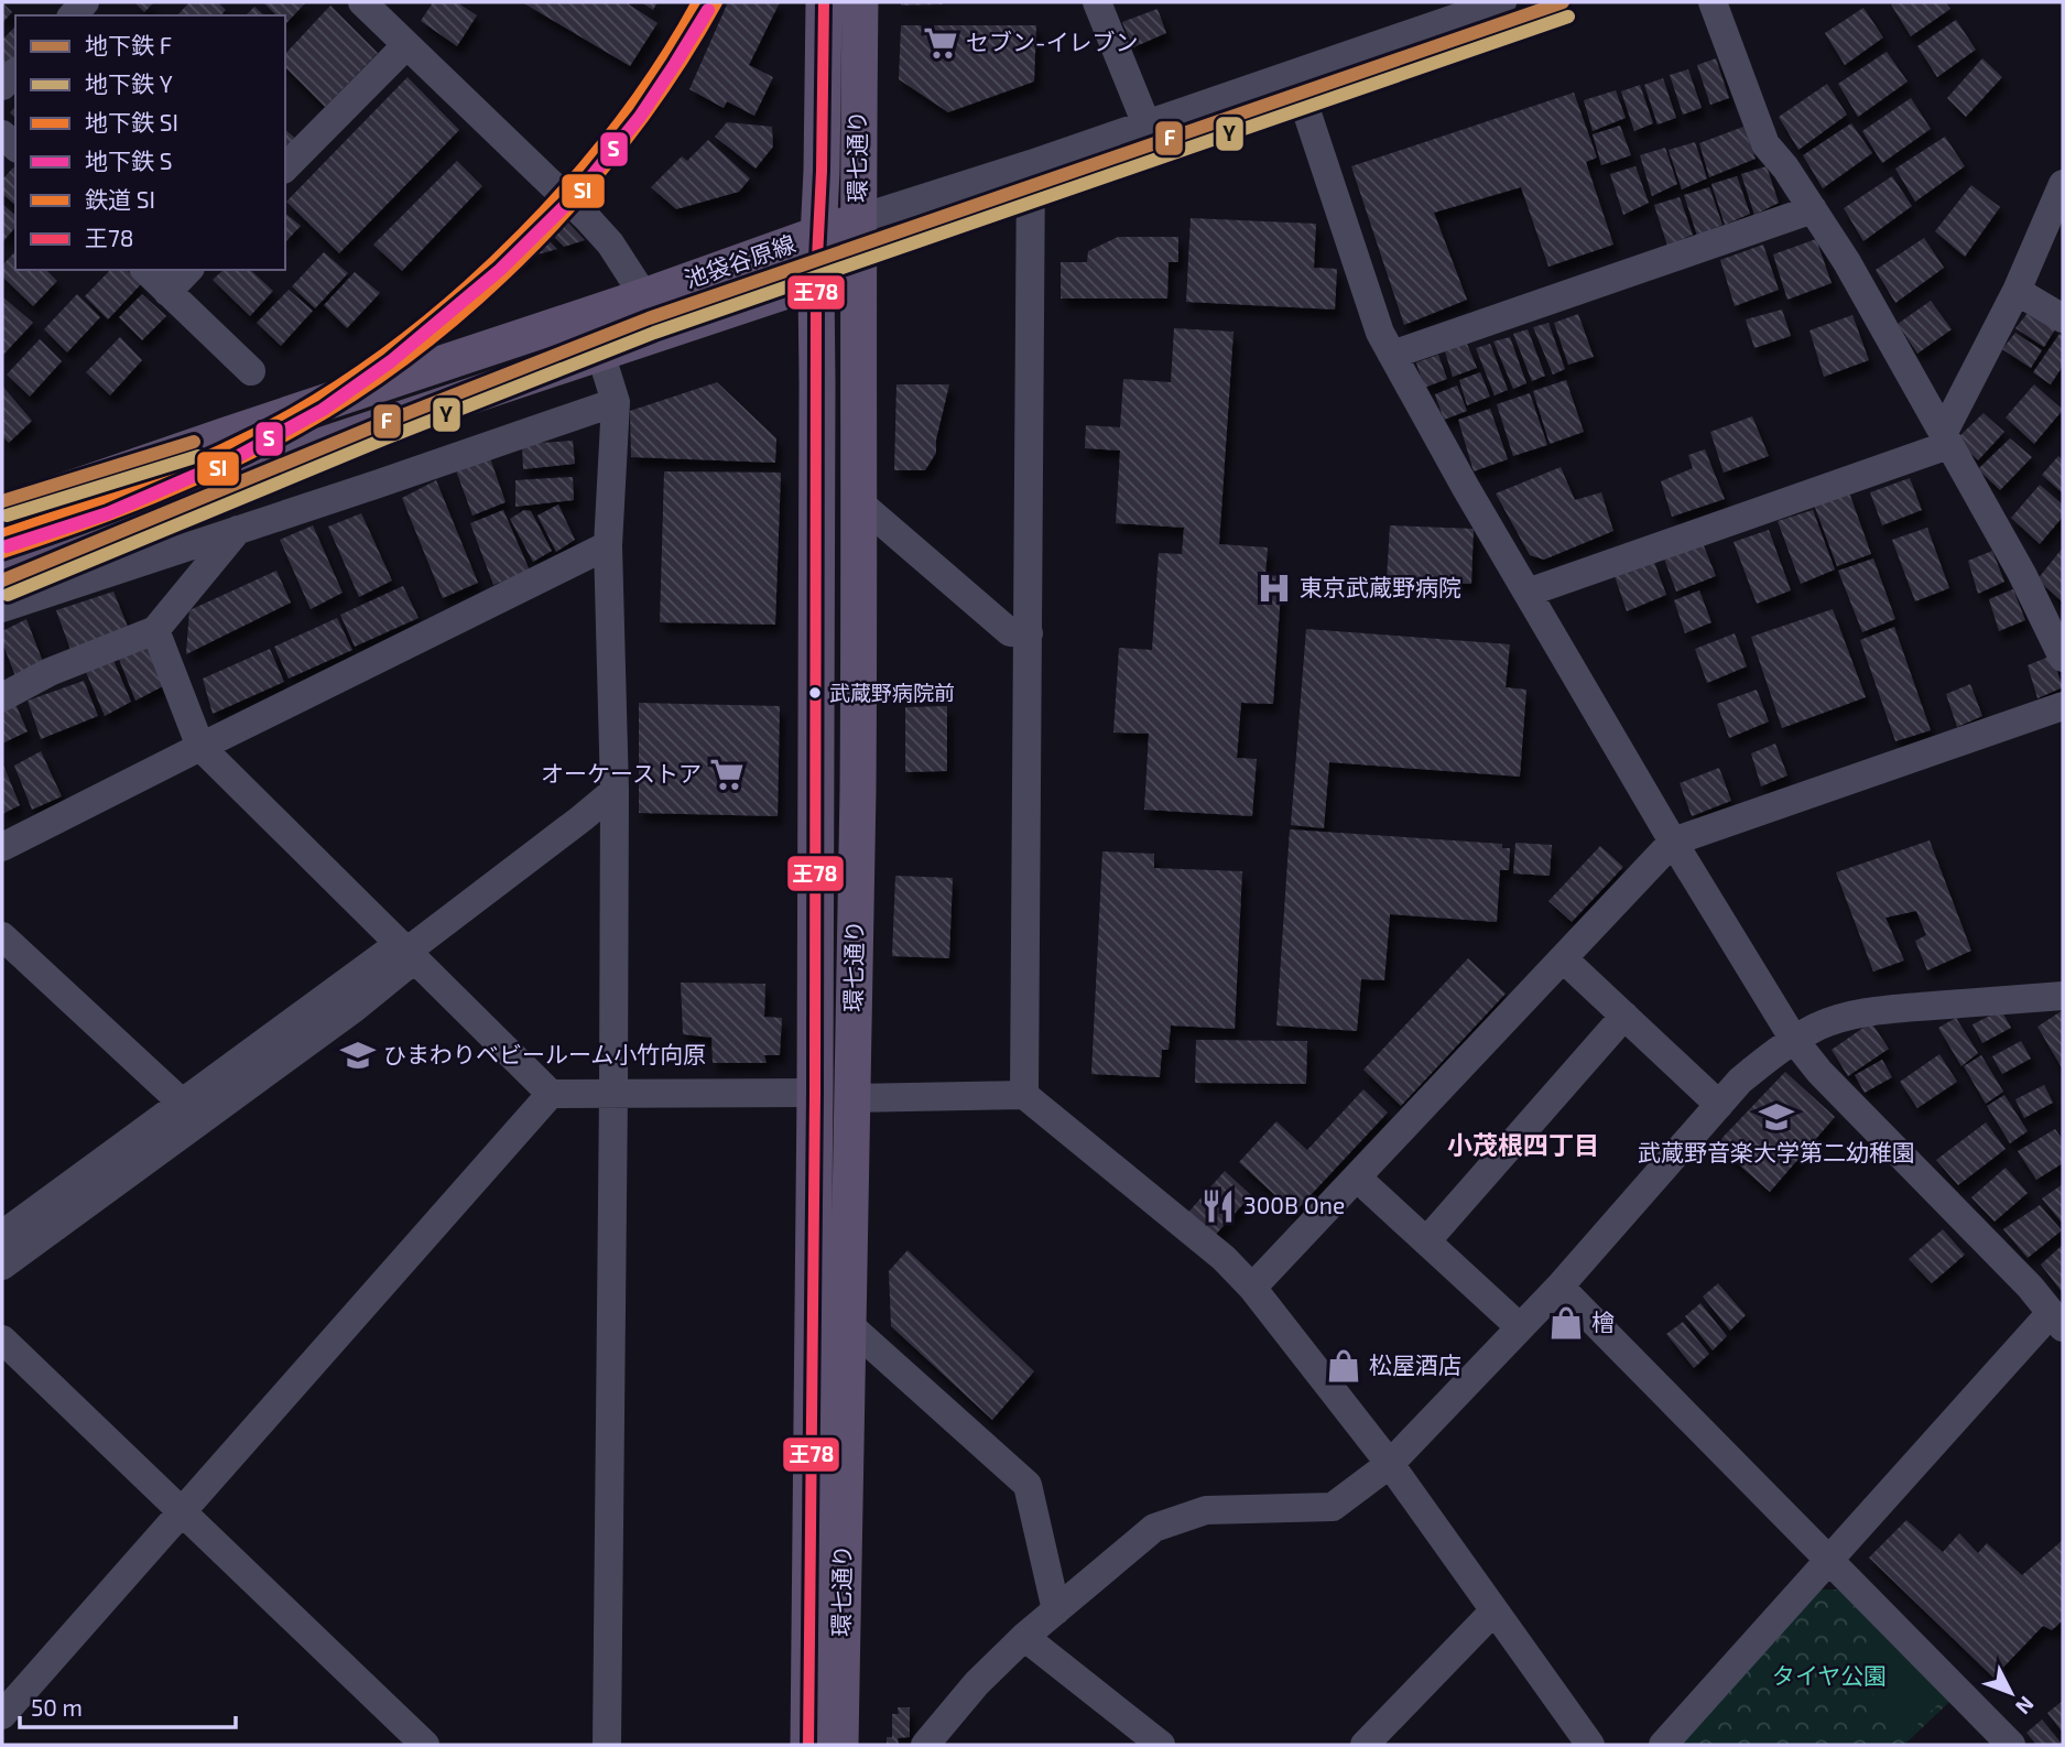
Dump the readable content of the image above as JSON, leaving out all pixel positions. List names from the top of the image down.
{
  "streets": {
    "main road": ["環七通り", "池袋谷原線"]
  },
  "crossings": [
    ["環七通り", "池袋谷原線"]
  ],
  "districts": ["小茂根四丁目"],
  "parks": ["タイヤ公園"],
  "places": {
    "supermarket": ["セブン-イレブン", "オーケーストア"],
    "hospital": ["東京武蔵野病院"],
    "other": ["武蔵野病院前"],
    "school or university": ["ひまわりベビールーム小竹向原", "武蔵野音楽大学第二幼稚園"],
    "restaurant": ["300B One"],
    "shop": ["檜", "松屋酒店"]
  },
  "lines": [
    "metro line F",
    "metro line SI",
    "rail line SI",
    "transit line 王78",
    "metro line S",
    "metro line Y"
  ],
  "legend": [
    "地下鉄 F",
    "地下鉄 Y",
    "地下鉄 SI",
    "地下鉄 S",
    "鉄道 SI",
    "王78"
  ],
  "scale_bar": "50 m",
  "north": "bottom right"
}
